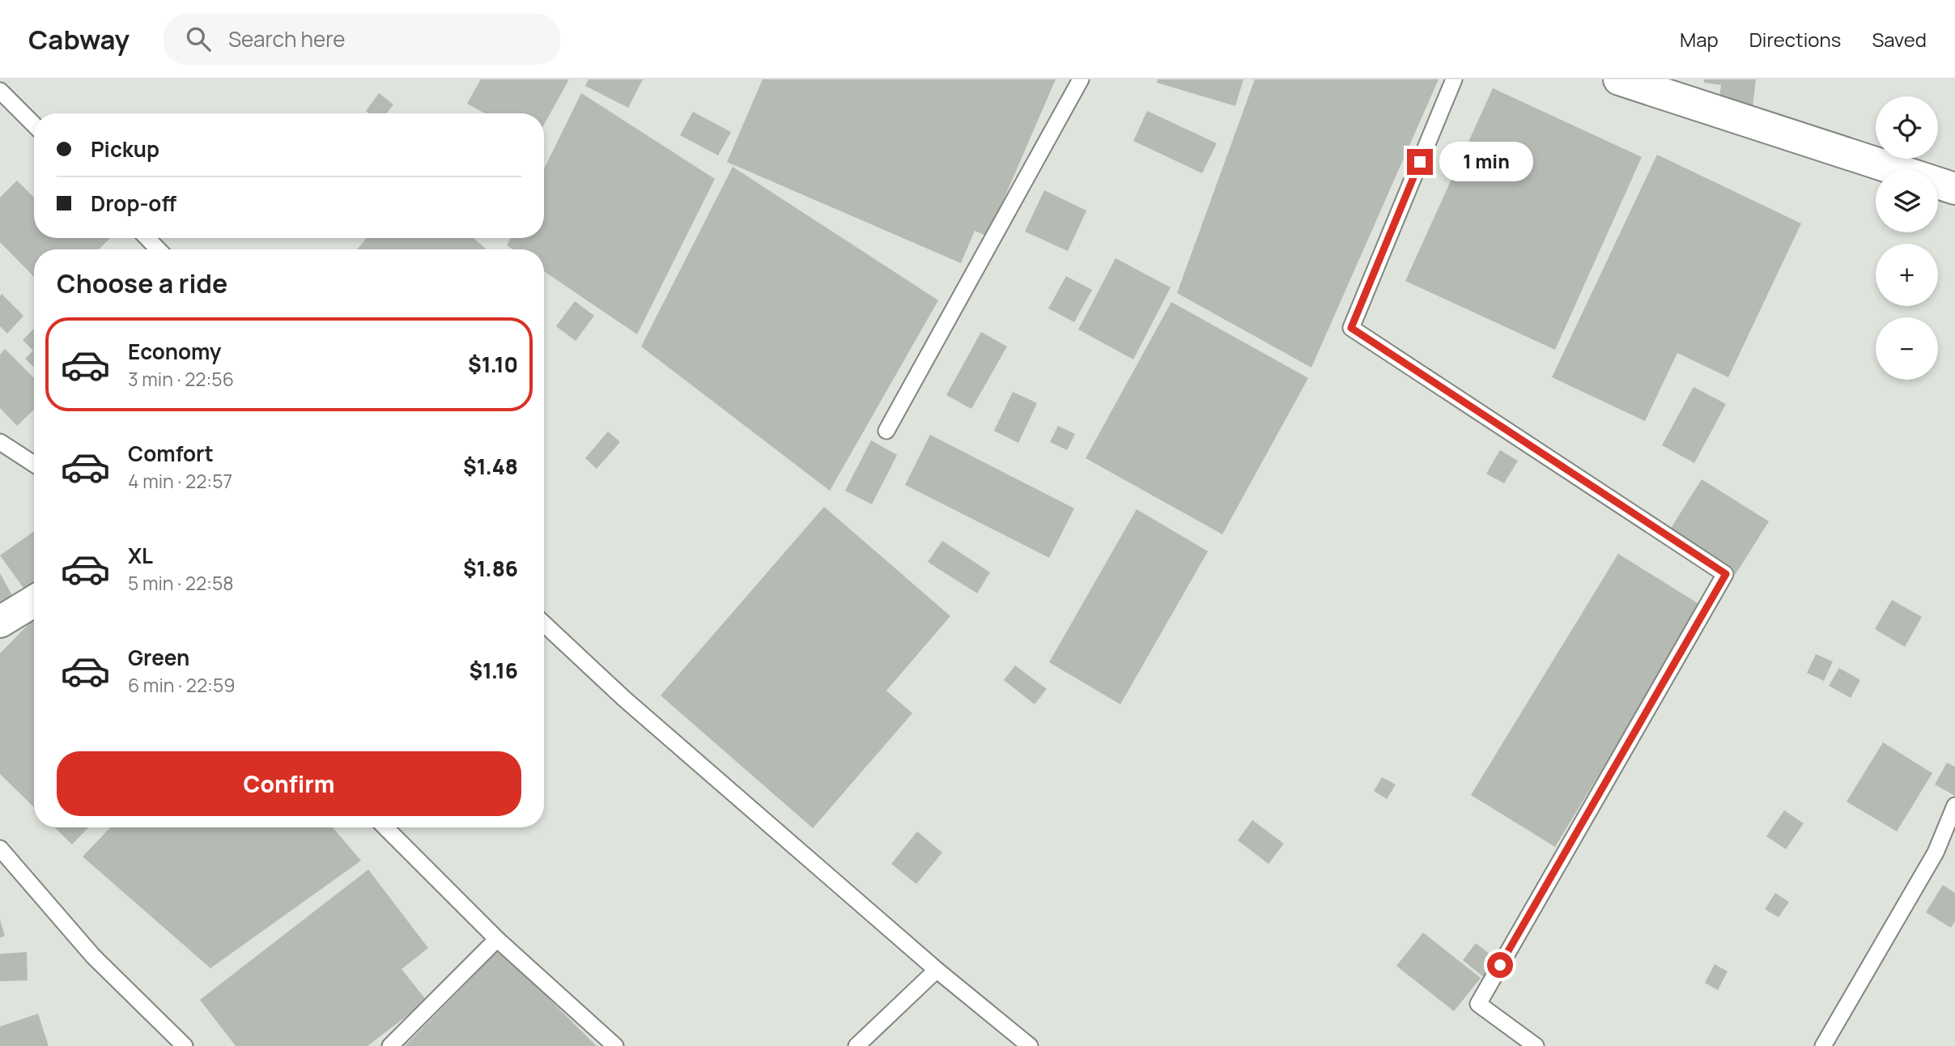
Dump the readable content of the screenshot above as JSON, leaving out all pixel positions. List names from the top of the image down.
{
  "page": {
    "header": "Cabway",
    "search": "Search here",
    "nav": ["Map", "Directions", "Saved"],
    "map_buttons": ["+", "−"],
    "banner": ["Pickup", "Drop-off"],
    "bubble": "1 min",
    "heading": "Choose a ride",
    "list": [
      {
        "name": "Economy",
        "note": "3 min · 22:56",
        "value": "$1.10"
      },
      {
        "name": "Comfort",
        "note": "4 min · 22:57",
        "value": "$1.48"
      },
      {
        "name": "XL",
        "note": "5 min · 22:58",
        "value": "$1.86"
      },
      {
        "name": "Green",
        "note": "6 min · 22:59",
        "value": "$1.16"
      }
    ],
    "buttons": "Confirm"
  }
}
